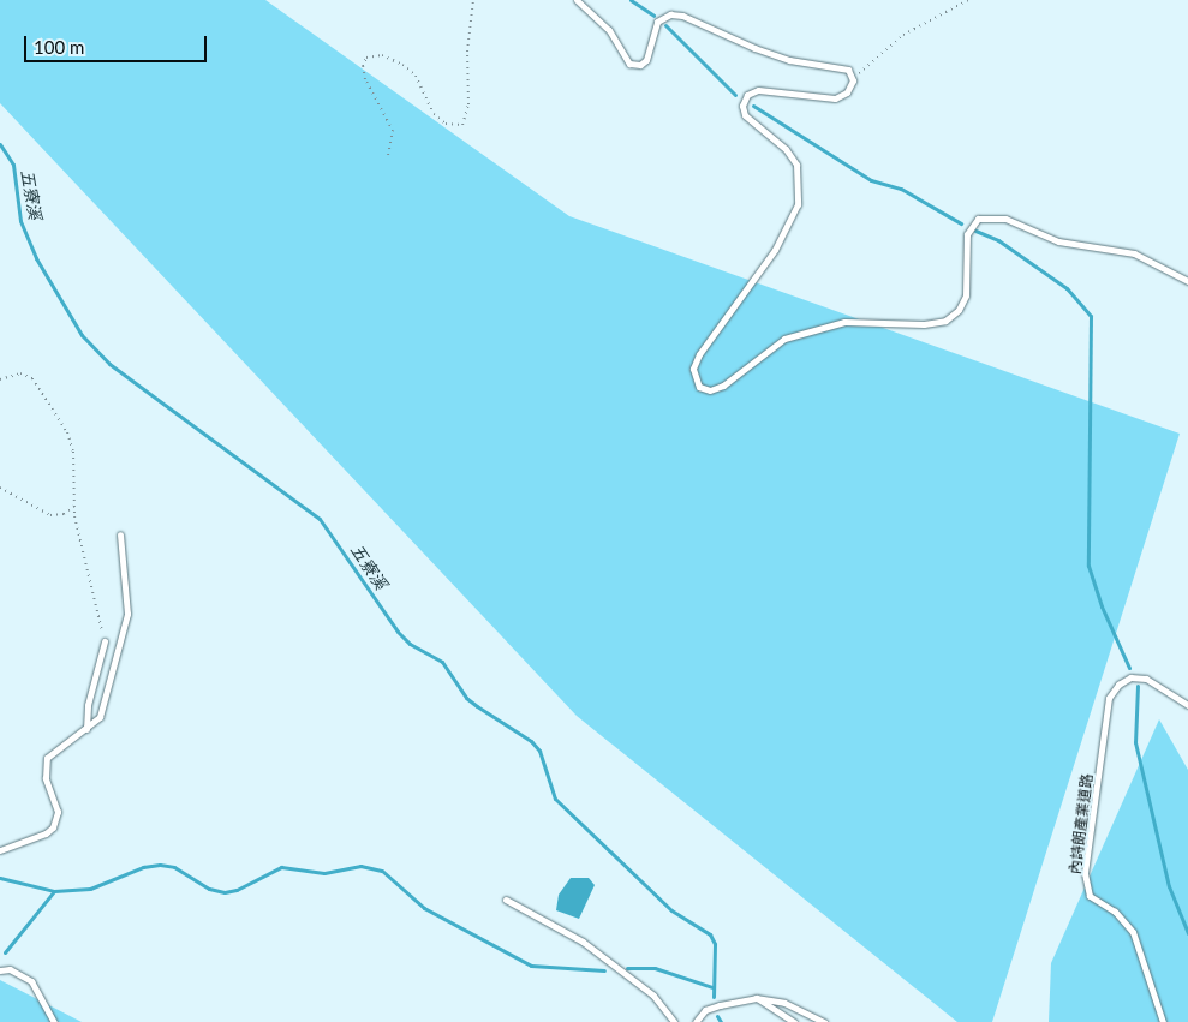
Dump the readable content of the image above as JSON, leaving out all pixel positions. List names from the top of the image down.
{
  "streets": {
    "lane": ["內詩朗產業道路"]
  },
  "water": ["五寮溪"],
  "scale_bar": "100 m"
}
